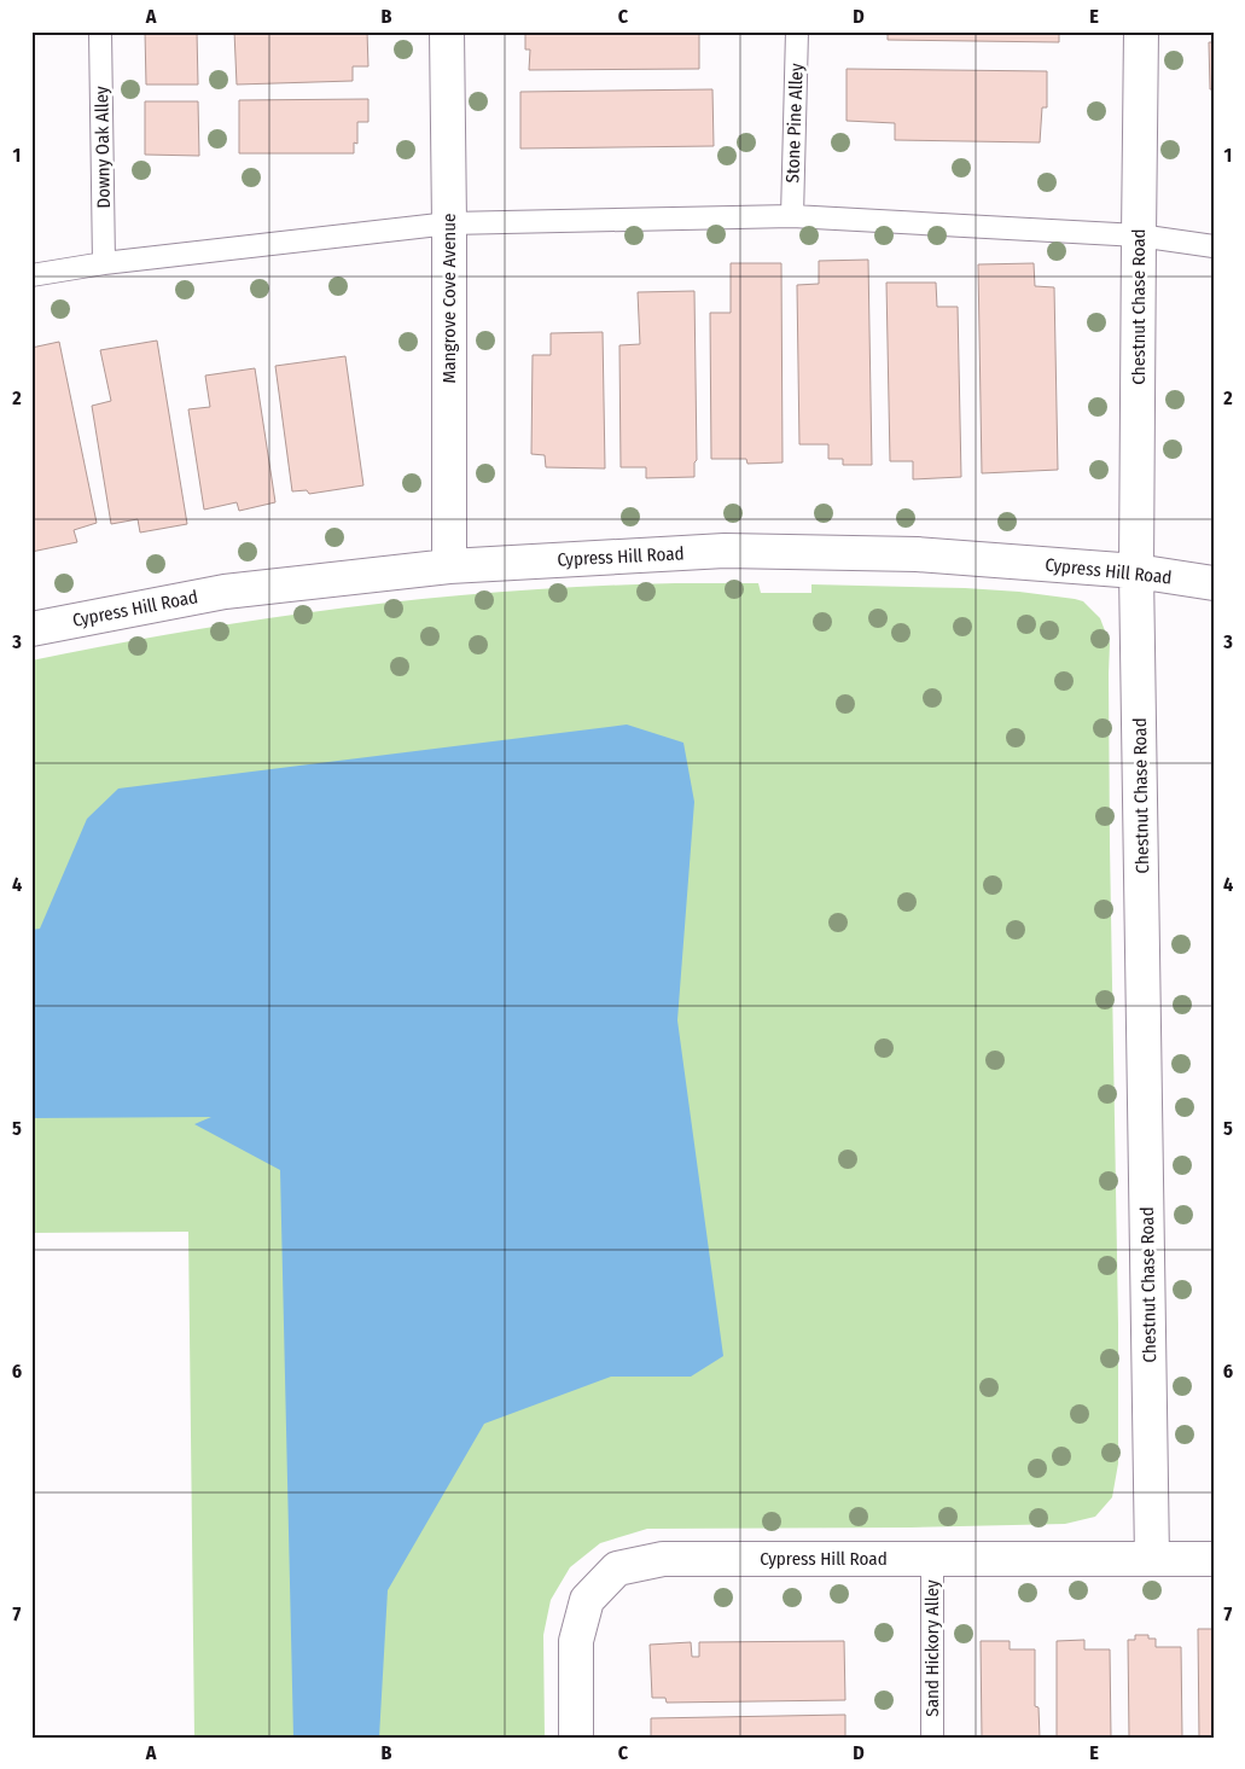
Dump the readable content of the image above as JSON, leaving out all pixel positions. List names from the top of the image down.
{
  "streets": {
    "street": ["Mangrove Cove Avenue", "Chestnut Chase Road", "Cypress Hill Road"],
    "lane": ["Stone Pine Alley", "Downy Oak Alley", "Sand Hickory Alley"]
  },
  "crossings": [
    ["Mangrove Cove Avenue", "Cypress Hill Road"],
    ["Chestnut Chase Road", "Cypress Hill Road"],
    ["Cypress Hill Road", "Sand Hickory Alley"]
  ],
  "grid": {
    "columns": [
      "A",
      "B",
      "C",
      "D",
      "E"
    ],
    "rows": [
      "1",
      "2",
      "3",
      "4",
      "5",
      "6",
      "7"
    ]
  }
}
